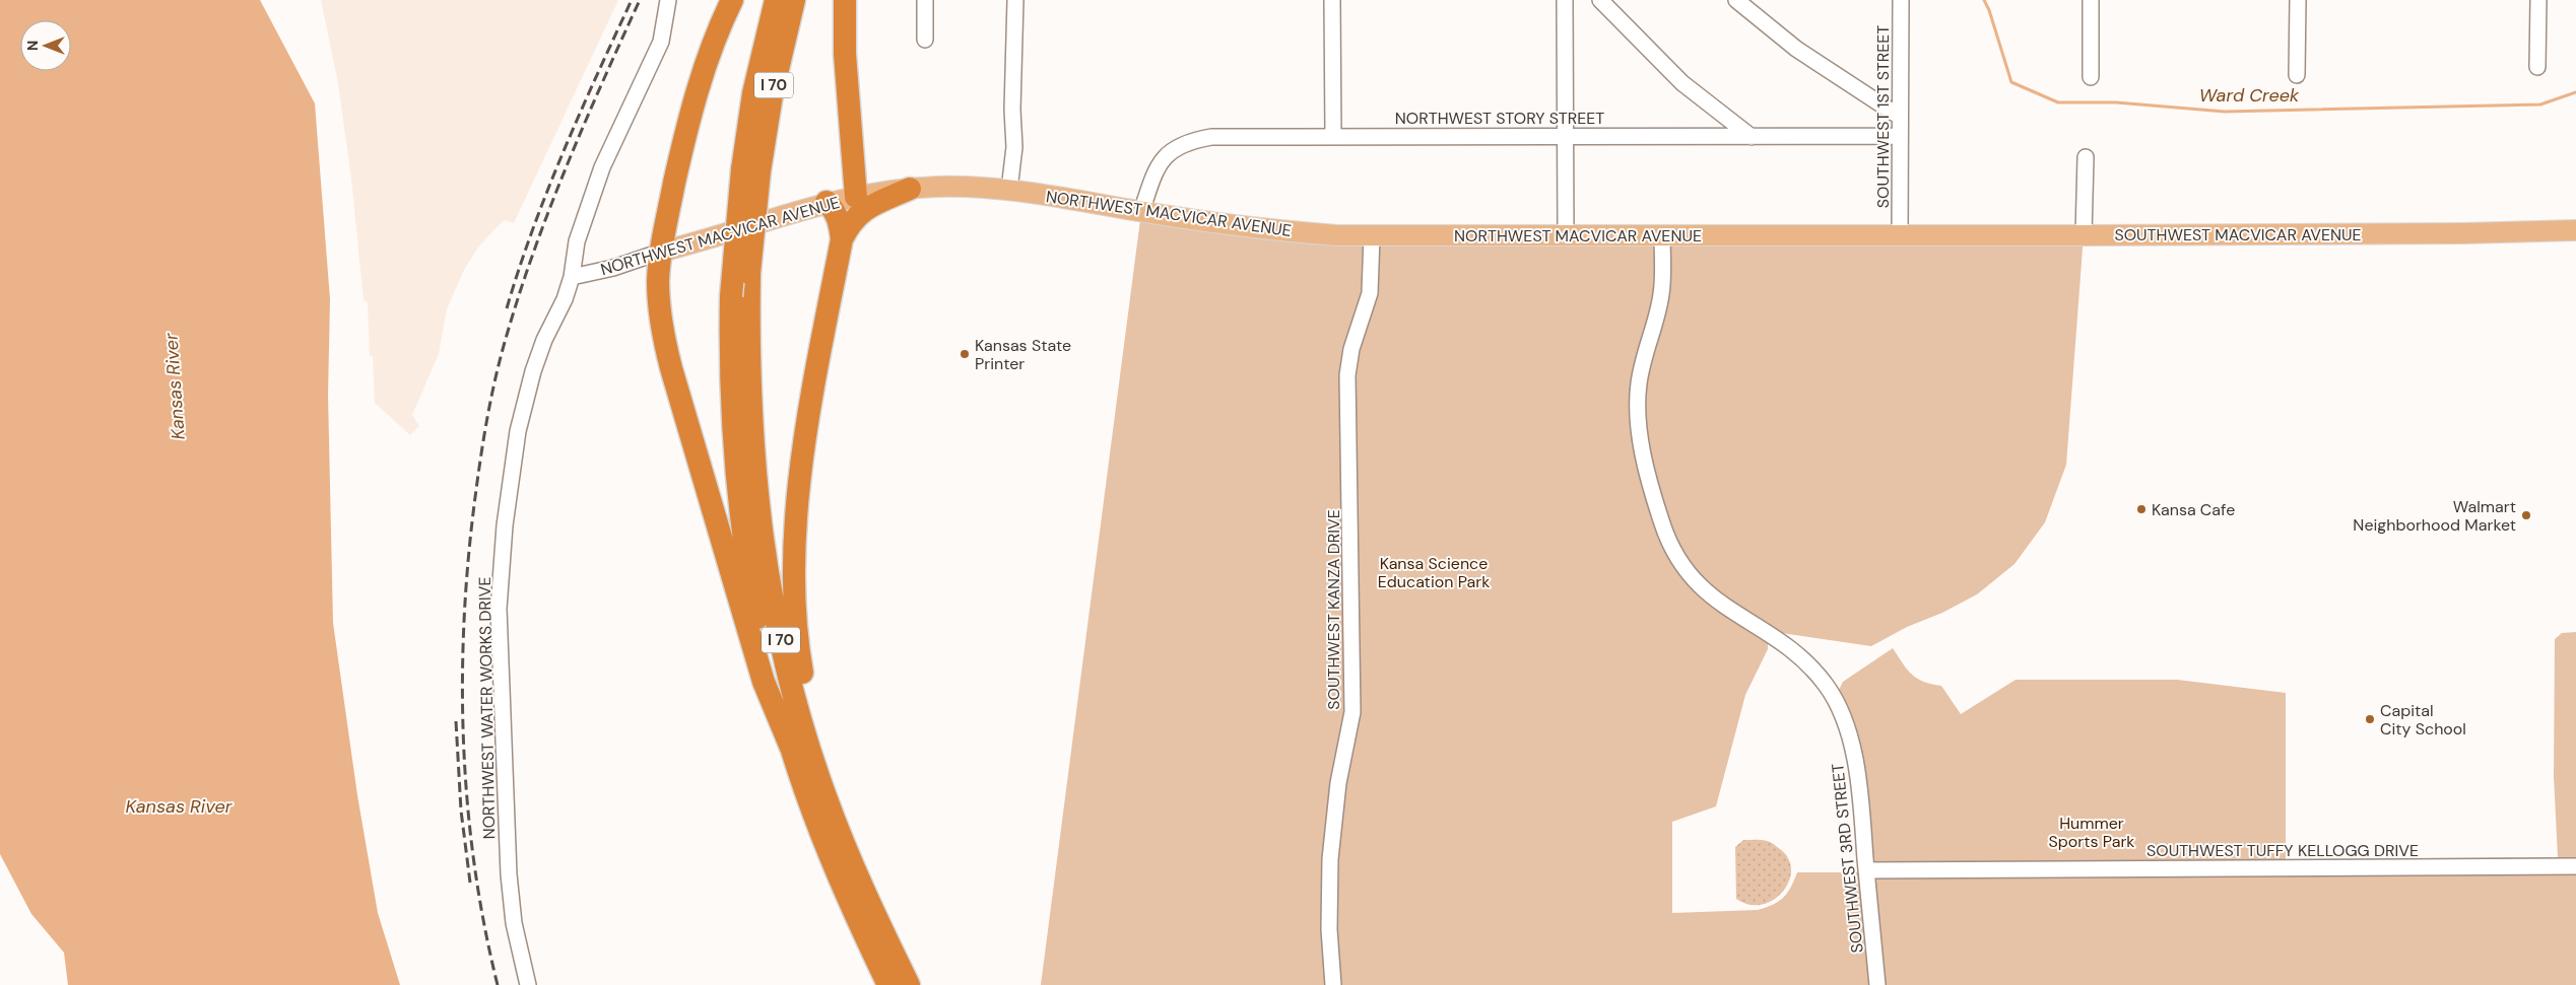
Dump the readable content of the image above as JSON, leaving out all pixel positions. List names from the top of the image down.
{
  "streets": {
    "highway": ["I 70"],
    "main road": ["NORTHWEST MACVICAR AVENUE", "SOUTHWEST MACVICAR AVENUE"],
    "street": [
      "SOUTHWEST 1ST STREET",
      "NORTHWEST STORY STREET",
      "SOUTHWEST KANZA DRIVE",
      "NORTHWEST WATER WORKS DRIVE",
      "SOUTHWEST TUFFY KELLOGG DRIVE",
      "SOUTHWEST 3RD STREET"
    ]
  },
  "crossings": [
    ["SOUTHWEST 1ST STREET", "NORTHWEST STORY STREET"],
    ["SOUTHWEST 1ST STREET", "NORTHWEST MACVICAR AVENUE"],
    ["SOUTHWEST 1ST STREET", "SOUTHWEST MACVICAR AVENUE"],
    ["NORTHWEST STORY STREET", "NORTHWEST MACVICAR AVENUE"],
    ["NORTHWEST MACVICAR AVENUE", "SOUTHWEST MACVICAR AVENUE"],
    ["NORTHWEST MACVICAR AVENUE", "SOUTHWEST KANZA DRIVE"],
    ["NORTHWEST MACVICAR AVENUE", "NORTHWEST WATER WORKS DRIVE"],
    ["NORTHWEST MACVICAR AVENUE", "SOUTHWEST 3RD STREET"],
    ["SOUTHWEST TUFFY KELLOGG DRIVE", "SOUTHWEST 3RD STREET"]
  ],
  "water": ["Ward Creek", "Kansas River"],
  "parks": ["Kansa Science Education Park", "Hummer Sports Park"],
  "places": [
    "Kansas State Printer",
    "Kansa Cafe",
    "Walmart Neighborhood Market",
    "Capital City School"
  ],
  "north": "left"
}
